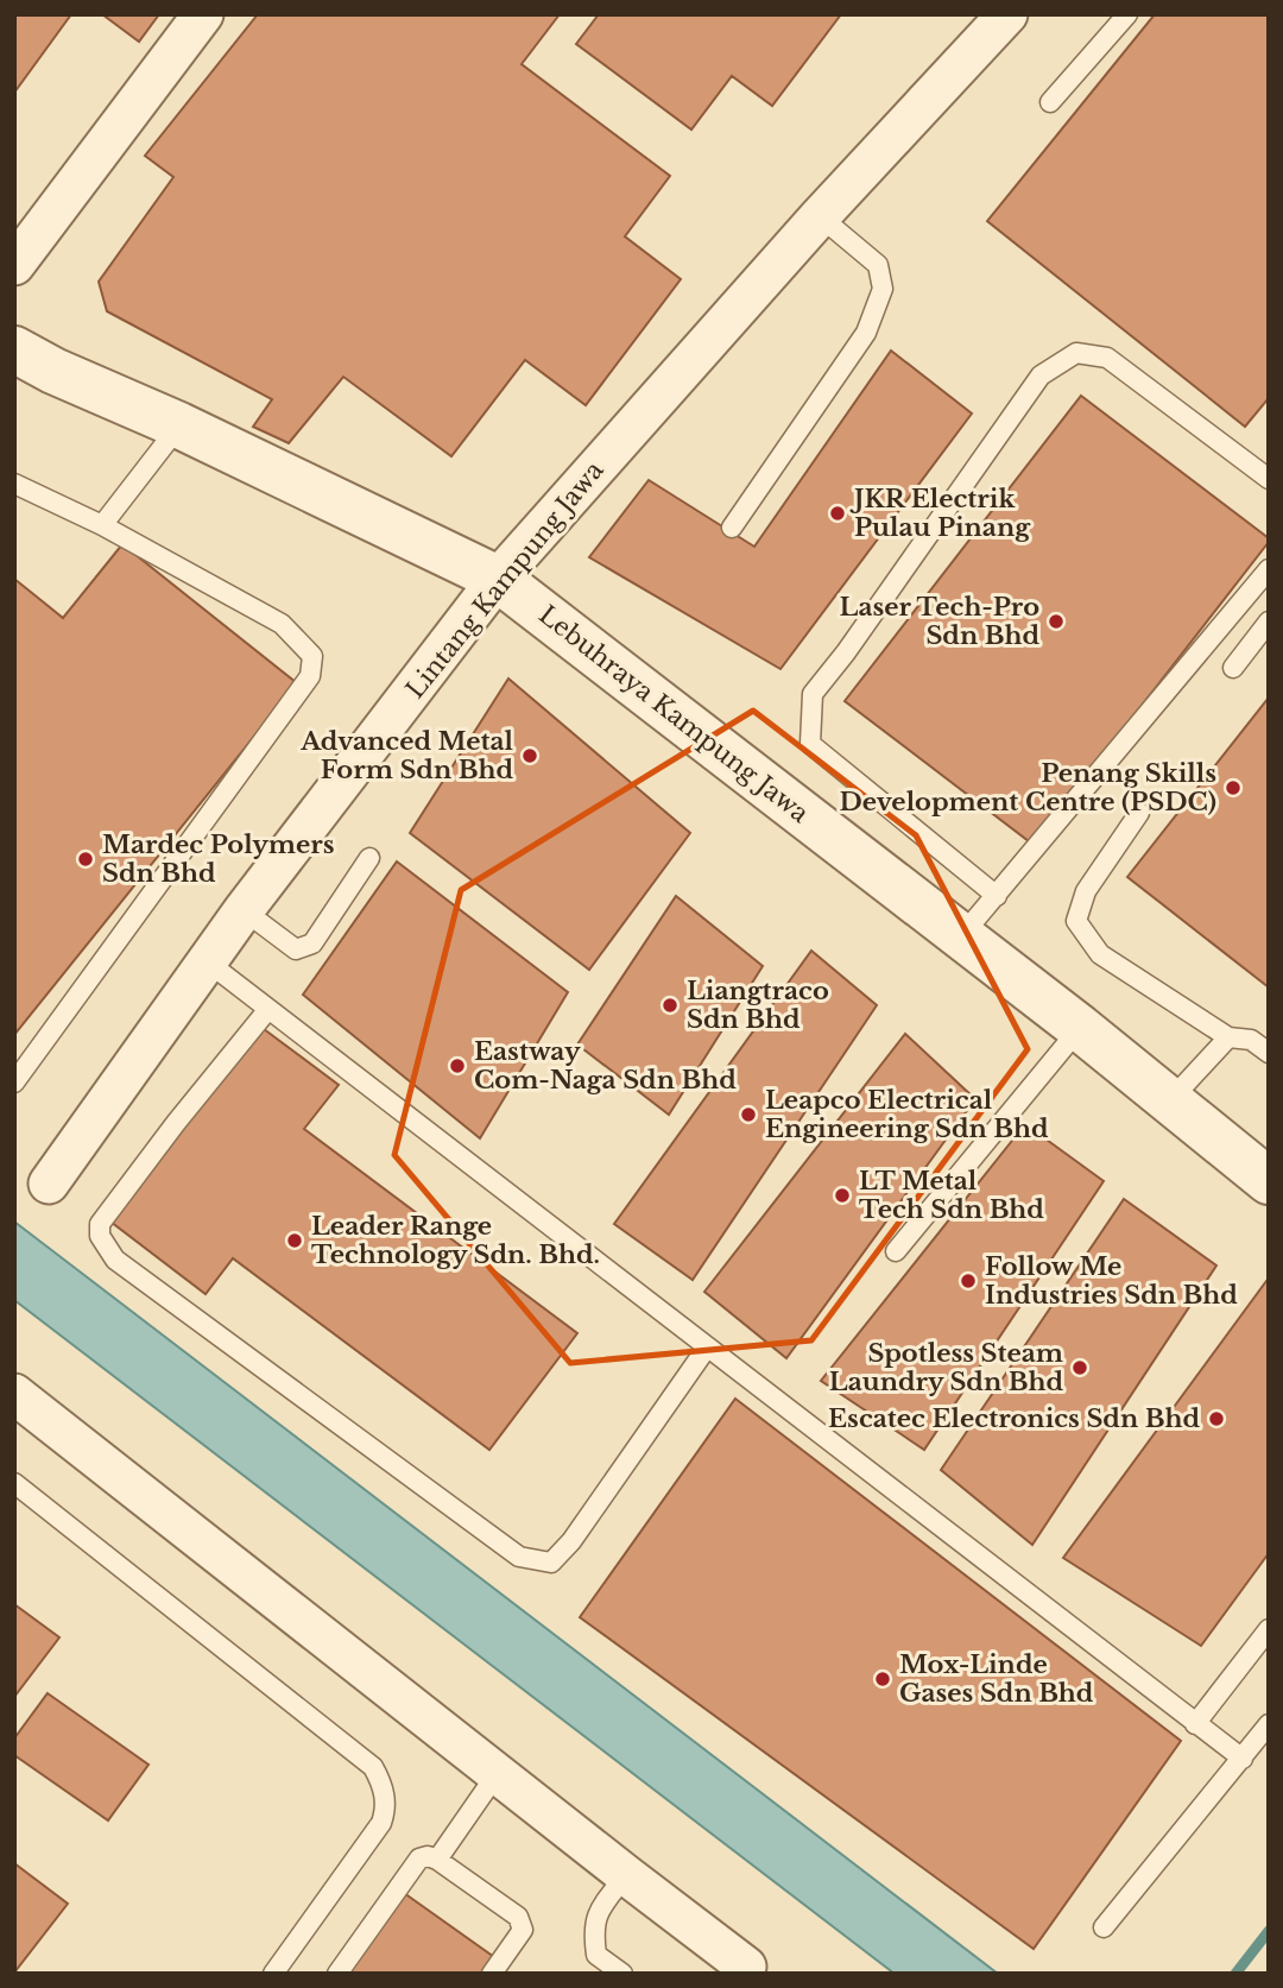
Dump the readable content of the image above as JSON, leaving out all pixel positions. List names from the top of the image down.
{
  "streets": {
    "street": ["Lintang Kampung Jawa", "Lebuhraya Kampung Jawa"]
  },
  "crossings": [
    ["Lintang Kampung Jawa", "Lebuhraya Kampung Jawa"]
  ],
  "places": [
    "JKR Electrik Pulau Pinang",
    "Laser Tech-Pro Sdn Bhd",
    "Advanced Metal Form Sdn Bhd",
    "Penang Skills Development Centre (PSDC)",
    "Mardec Polymers Sdn Bhd",
    "Liangtraco Sdn Bhd",
    "Eastway Com-Naga Sdn Bhd",
    "Leapco Electrical Engineering Sdn Bhd",
    "LT Metal Tech Sdn Bhd",
    "Leader Range Technology Sdn. Bhd.",
    "Follow Me Industries Sdn Bhd",
    "Spotless Steam Laundry Sdn Bhd",
    "Escatec Electronics Sdn Bhd",
    "Mox-Linde Gases Sdn Bhd"
  ]
}
